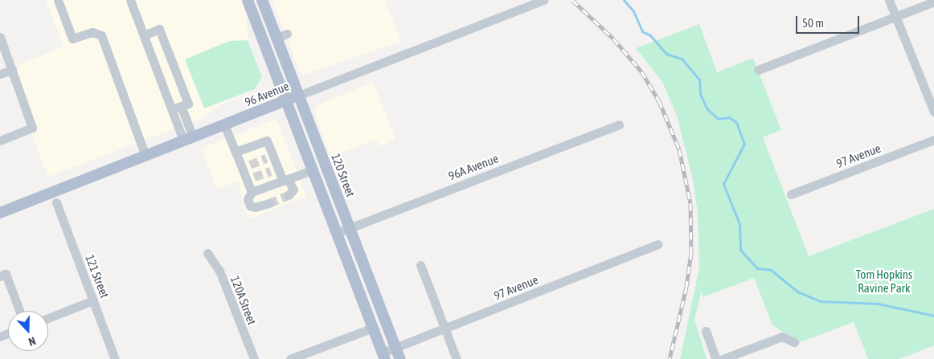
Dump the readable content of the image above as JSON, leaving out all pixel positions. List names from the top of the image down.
{
  "streets": {
    "main road": ["96 Avenue", "120 Street"],
    "street": [
      "97 Avenue",
      "96A Avenue",
      "121 Street",
      "120A Street"
    ]
  },
  "crossings": [
    ["96 Avenue", "120 Street"],
    ["97 Avenue", "120 Street"],
    ["96A Avenue", "120 Street"]
  ],
  "parks": ["Tom Hopkins Ravine Park"],
  "scale_bar": "50 m",
  "north": "bottom"
}
